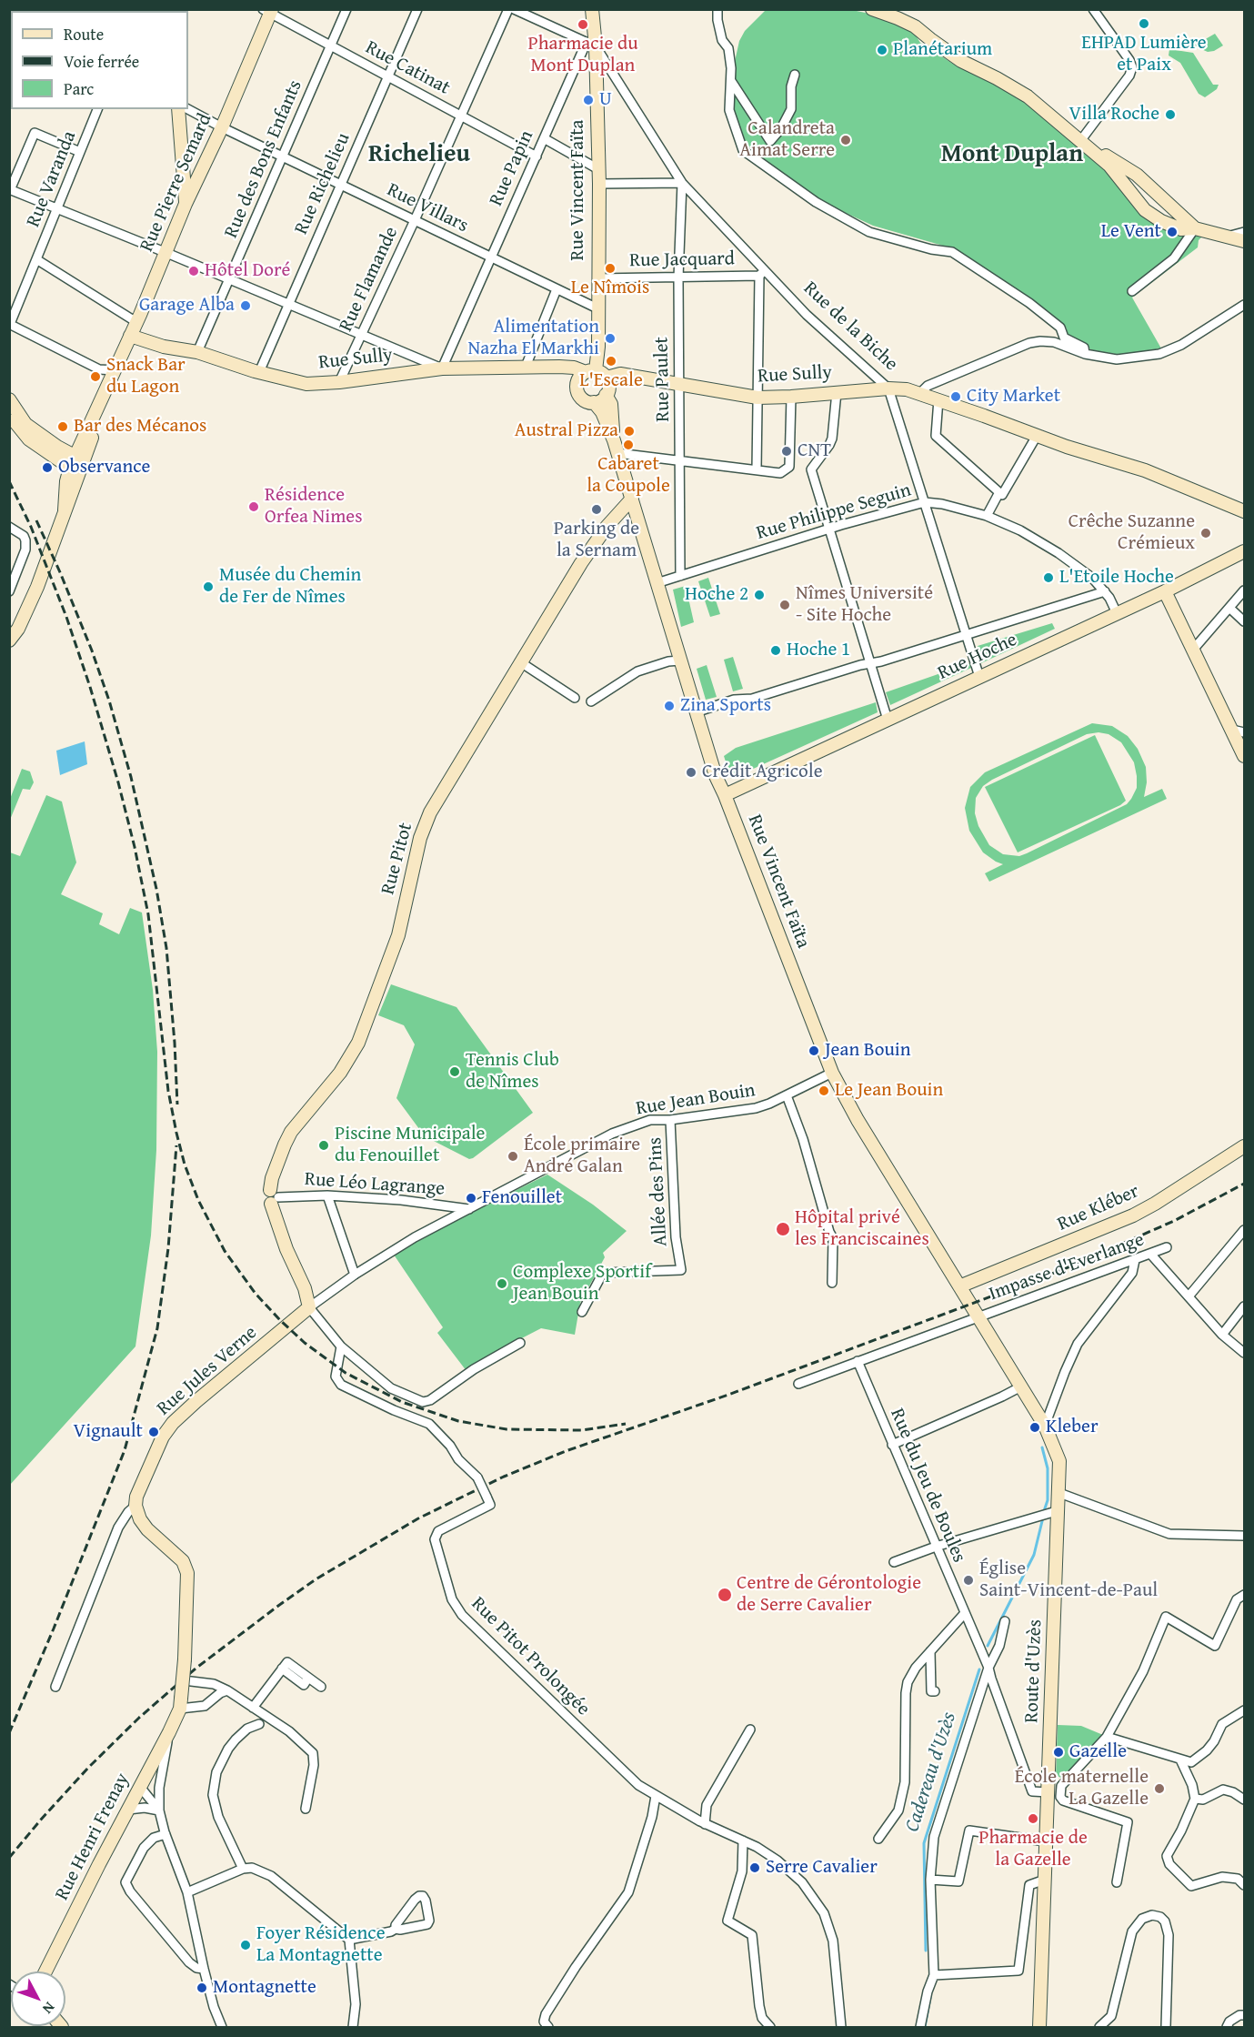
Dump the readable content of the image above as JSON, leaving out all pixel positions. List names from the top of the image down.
{
  "streets": {
    "street": [
      "Rue Catinat",
      "Rue des Bons Enfants",
      "Rue Papin",
      "Rue Varanda",
      "Rue Pierre Semard",
      "Rue Richelieu",
      "Rue Vincent Faïta",
      "Rue Villars",
      "Rue Jacquard",
      "Rue Flamande",
      "Rue de la Biche",
      "Rue Sully",
      "Rue Paulet",
      "Rue Philippe Seguin",
      "Rue Hoche",
      "Rue Pitot",
      "Rue Jean Bouin",
      "Rue Léo Lagrange",
      "Allée des Pins",
      "Rue Kléber",
      "Impasse d'Everlange",
      "Rue Jules Verne",
      "Rue du Jeu de Boules",
      "Rue Pitot Prolongée",
      "Route d'Uzès",
      "Rue Henri Frenay"
    ]
  },
  "crossings": [
    ["Rue Catinat", "Rue des Bons Enfants"],
    ["Rue Catinat", "Rue Papin"],
    ["Rue Catinat", "Rue Pierre Semard"],
    ["Rue Catinat", "Rue Richelieu"],
    ["Rue Catinat", "Rue Flamande"],
    ["Rue des Bons Enfants", "Rue Villars"],
    ["Rue des Bons Enfants", "Rue Sully"],
    ["Rue Papin", "Rue Vincent Faïta"],
    ["Rue Papin", "Rue Villars"],
    ["Rue Papin", "Rue de la Biche"],
    ["Rue Papin", "Rue Sully"],
    ["Rue Pierre Semard", "Rue Villars"],
    ["Rue Pierre Semard", "Rue Sully"],
    ["Rue Richelieu", "Rue Villars"],
    ["Rue Richelieu", "Rue Sully"],
    ["Rue Vincent Faïta", "Rue Villars"],
    ["Rue Vincent Faïta", "Rue Jacquard"],
    ["Rue Vincent Faïta", "Rue de la Biche"],
    ["Rue Vincent Faïta", "Rue Sully"],
    ["Rue Vincent Faïta", "Rue Philippe Seguin"],
    ["Rue Vincent Faïta", "Rue Hoche"],
    ["Rue Vincent Faïta", "Rue Pitot"],
    ["Rue Vincent Faïta", "Rue Jean Bouin"],
    ["Rue Vincent Faïta", "Rue Kléber"],
    ["Rue Vincent Faïta", "Impasse d'Everlange"],
    ["Rue Vincent Faïta", "Route d'Uzès"],
    ["Rue Villars", "Rue Flamande"],
    ["Rue Jacquard", "Rue de la Biche"],
    ["Rue Jacquard", "Rue Paulet"],
    ["Rue Flamande", "Rue Sully"],
    ["Rue de la Biche", "Rue Sully"],
    ["Rue de la Biche", "Rue Paulet"],
    ["Rue Sully", "Rue Paulet"],
    ["Rue Paulet", "Rue Philippe Seguin"],
    ["Rue Philippe Seguin", "Rue Hoche"],
    ["Rue Pitot", "Rue Léo Lagrange"],
    ["Rue Jean Bouin", "Rue Léo Lagrange"],
    ["Rue Jean Bouin", "Allée des Pins"],
    ["Rue Jean Bouin", "Rue Jules Verne"],
    ["Impasse d'Everlange", "Rue du Jeu de Boules"],
    ["Impasse d'Everlange", "Route d'Uzès"],
    ["Rue Jules Verne", "Rue Henri Frenay"],
    ["Rue du Jeu de Boules", "Route d'Uzès"]
  ],
  "districts": ["Richelieu", "Mont Duplan"],
  "water": ["Cadereau d'Uzès"],
  "places": [
    "EHPAD Lumière et Paix",
    "Pharmacie du Mont Duplan",
    "Planétarium",
    "U",
    "Villa Roche",
    "Calandreta Aimat Serre",
    "Le Vent",
    "Le Nîmois",
    "Hôtel Doré",
    "Garage Alba",
    "Alimentation Nazha El Markhi",
    "L'Escale",
    "Snack Bar du Lagon",
    "City Market",
    "Bar des Mécanos",
    "Austral Pizza",
    "Cabaret la Coupole",
    "CNT",
    "Observance",
    "Résidence Orfea Nimes",
    "Parking de la Sernam",
    "Crêche Suzanne Crémieux",
    "L'Etoile Hoche",
    "Musée du Chemin de Fer de Nîmes",
    "Hoche 2",
    "Nîmes Université - Site Hoche",
    "Hoche 1",
    "Zina Sports",
    "Crédit Agricole",
    "Jean Bouin",
    "Tennis Club de Nîmes",
    "Le Jean Bouin",
    "Piscine Municipale du Fenouillet",
    "École primaire André Galan",
    "Fenouillet",
    "Hôpital privé les Franciscaines",
    "Complexe Sportif Jean Bouin",
    "Kleber",
    "Vignault",
    "Église Saint-Vincent-de-Paul",
    "Centre de Gérontologie de Serre Cavalier",
    "Gazelle",
    "École maternelle La Gazelle",
    "Pharmacie de la Gazelle",
    "Serre Cavalier",
    "Foyer Résidence La Montagnette",
    "Montagnette"
  ],
  "legend": ["Route", "Voie ferrée", "Parc"],
  "north": "bottom right"
}
